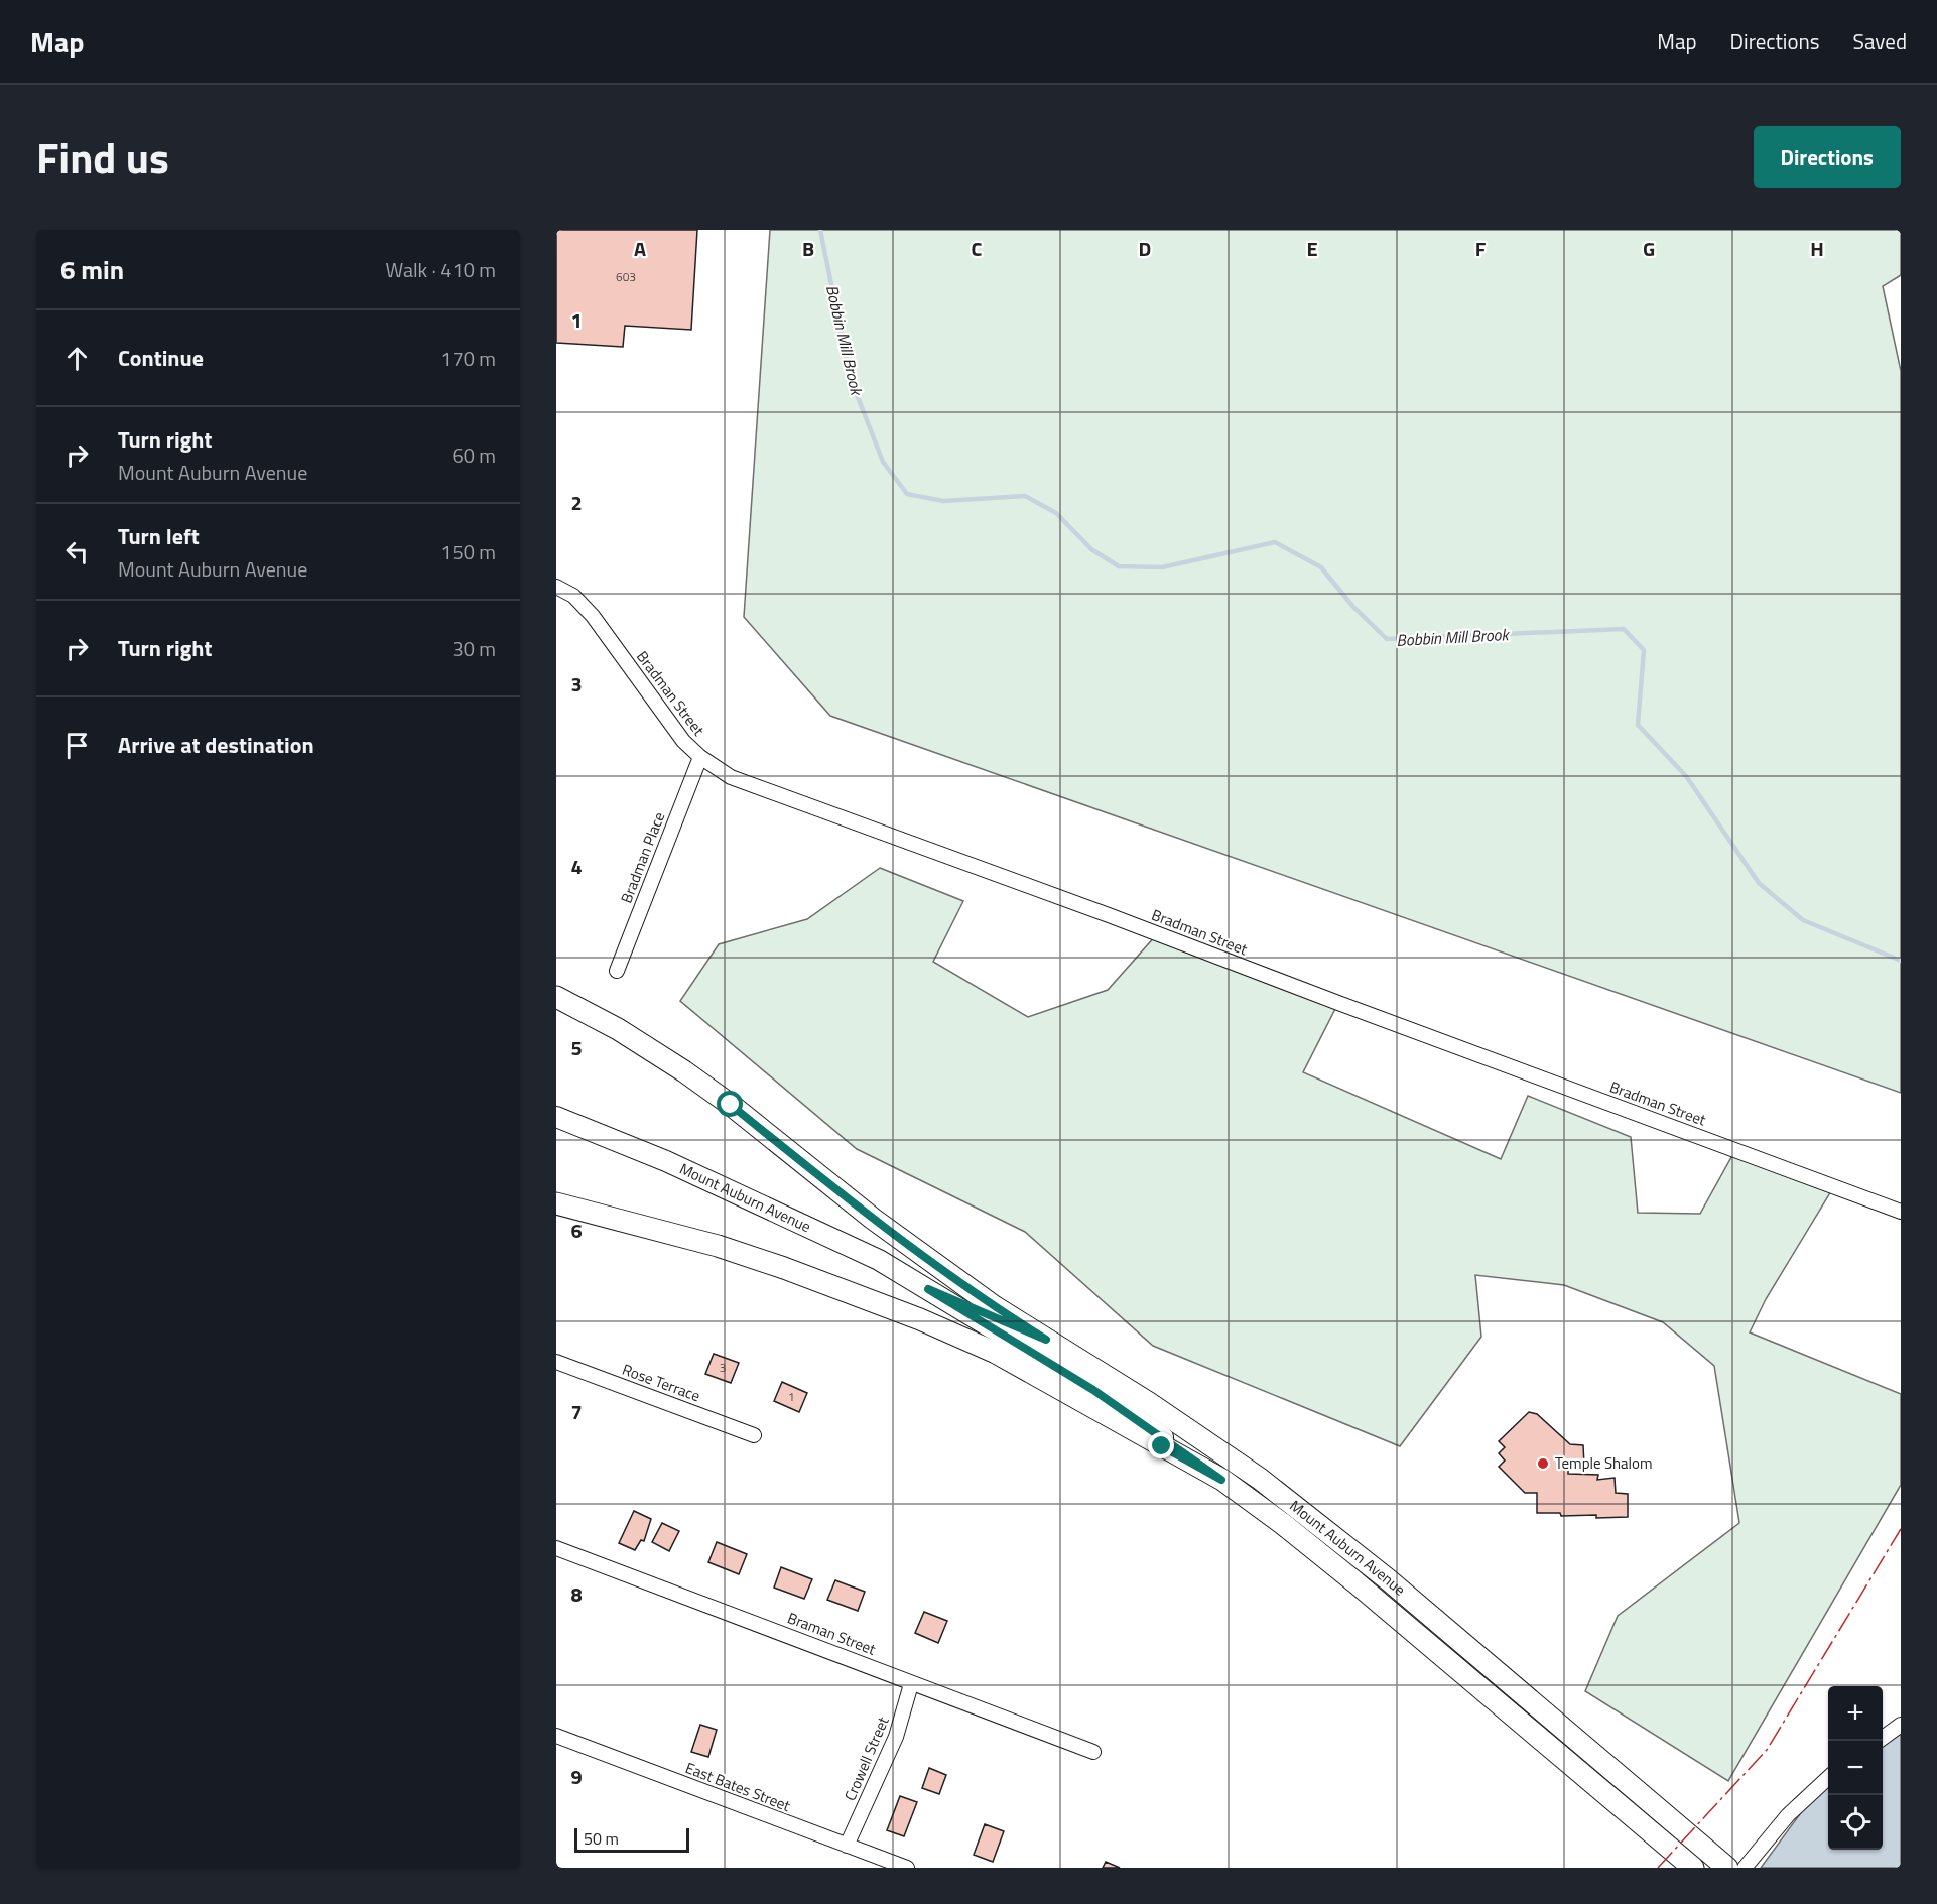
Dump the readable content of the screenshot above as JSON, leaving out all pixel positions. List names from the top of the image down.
{
  "streets": {
    "main road": ["Mount Auburn Avenue"],
    "street": [
      "Bradman Street",
      "Bradman Place",
      "Rose Terrace",
      "Braman Street",
      "Crowell Street",
      "East Bates Street"
    ]
  },
  "crossings": [
    ["Bradman Street", "Bradman Place"],
    ["Braman Street", "Crowell Street"],
    ["Crowell Street", "East Bates Street"]
  ],
  "water": ["Bobbin Mill Brook"],
  "places": ["Temple Shalom"],
  "house_numbers": ["603", "3", "1"],
  "scale_bar": "50 m",
  "page": {
    "header": "Map",
    "nav": ["Map", "Directions", "Saved"],
    "title": "Find us",
    "buttons": "Directions",
    "heading": ["6 min", "Walk · 410 m"],
    "list": [
      ["Continue", "170 m"],
      ["Turn right", "Mount Auburn Avenue", "60 m"],
      ["Turn left", "Mount Auburn Avenue", "150 m"],
      ["Turn right", "30 m"],
      "Arrive at destination"
    ],
    "map_buttons": ["+", "−"],
    "scale": "50 m"
  },
  "grid": {
    "columns": [
      "A",
      "B",
      "C",
      "D",
      "E",
      "F",
      "G",
      "H"
    ],
    "rows": [
      "1",
      "2",
      "3",
      "4",
      "5",
      "6",
      "7",
      "8",
      "9"
    ]
  }
}
